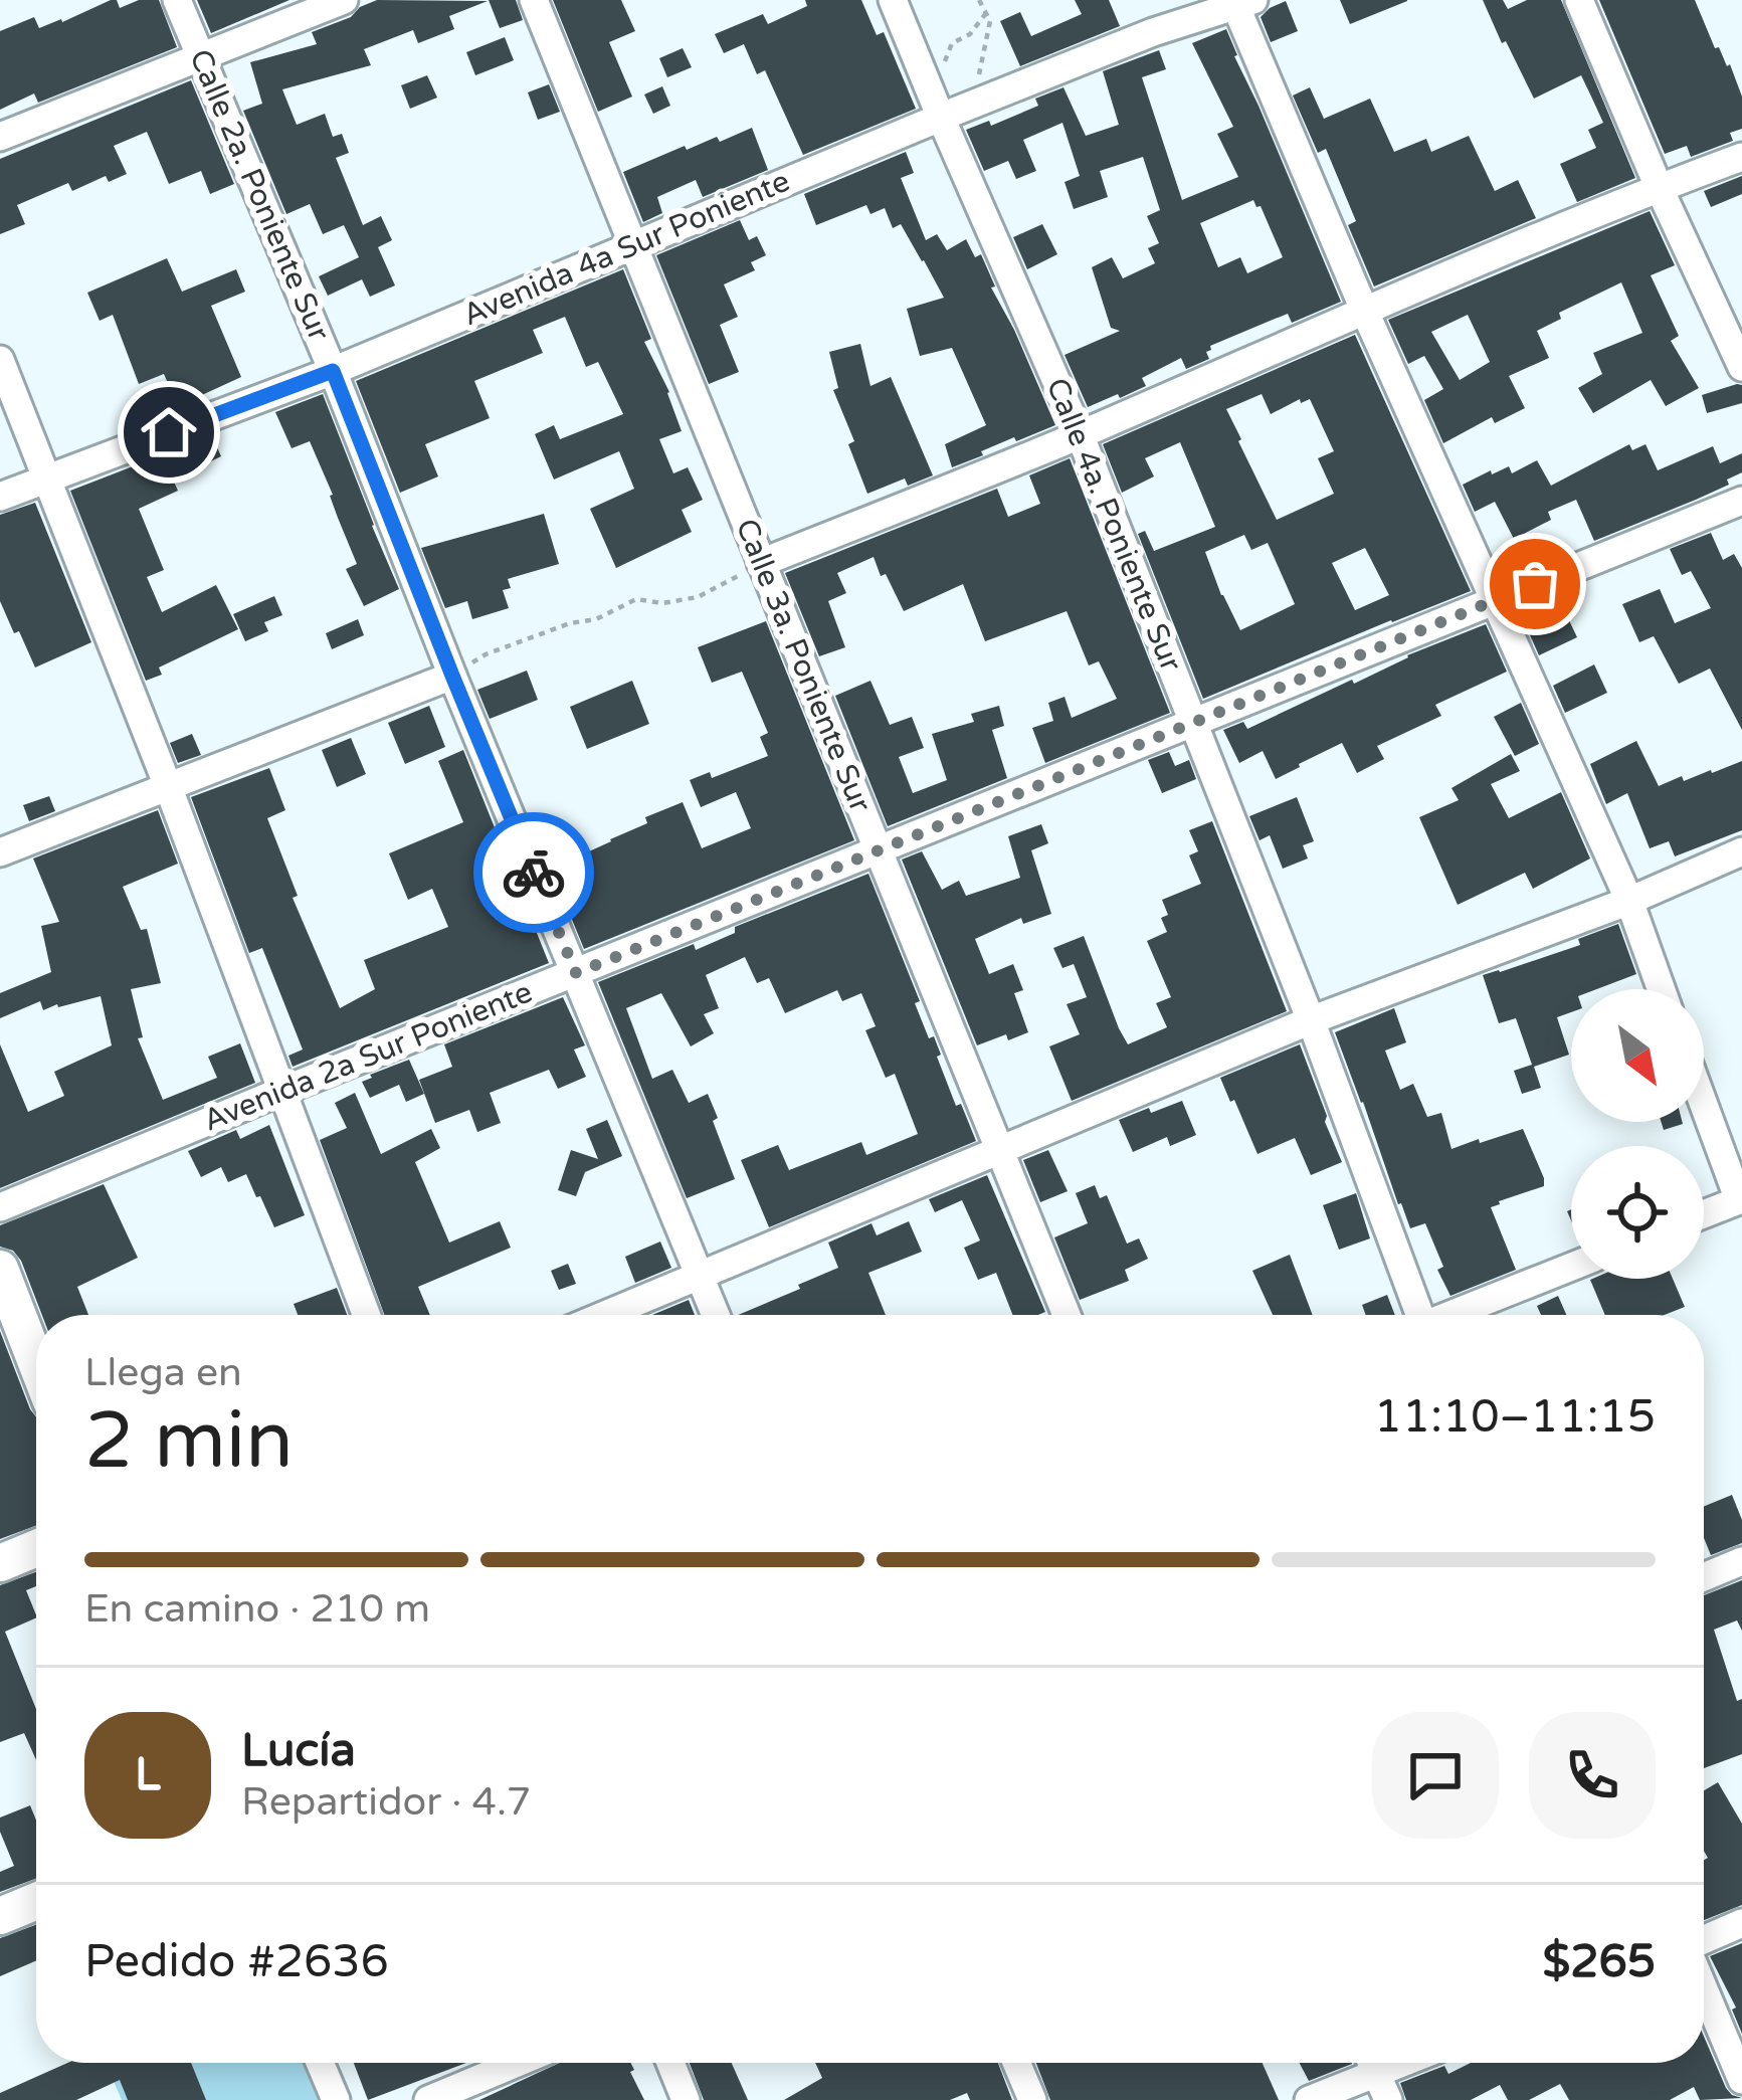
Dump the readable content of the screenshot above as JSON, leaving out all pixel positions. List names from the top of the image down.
{
  "streets": {
    "street": [
      "Calle 2a. Poniente Sur",
      "Avenida 4a Sur Poniente",
      "Calle 4a. Poniente Sur",
      "Calle 3a. Poniente Sur",
      "Avenida 2a Sur Poniente"
    ]
  },
  "crossings": [
    ["Calle 2a. Poniente Sur", "Avenida 4a Sur Poniente"],
    ["Calle 2a. Poniente Sur", "Avenida 2a Sur Poniente"],
    ["Avenida 4a Sur Poniente", "Calle 4a. Poniente Sur"],
    ["Avenida 4a Sur Poniente", "Calle 3a. Poniente Sur"],
    ["Calle 4a. Poniente Sur", "Avenida 2a Sur Poniente"],
    ["Calle 3a. Poniente Sur", "Avenida 2a Sur Poniente"]
  ],
  "north": "bottom right",
  "page": {
    "heading": ["2 min", "Llega en", "11:10–11:15"],
    "panel": [
      "Lucía",
      "Repartidor · 4.7",
      "Pedido #2636",
      "$265"
    ],
    "bar": "En camino · 210 m",
    "round": "L"
  }
}
